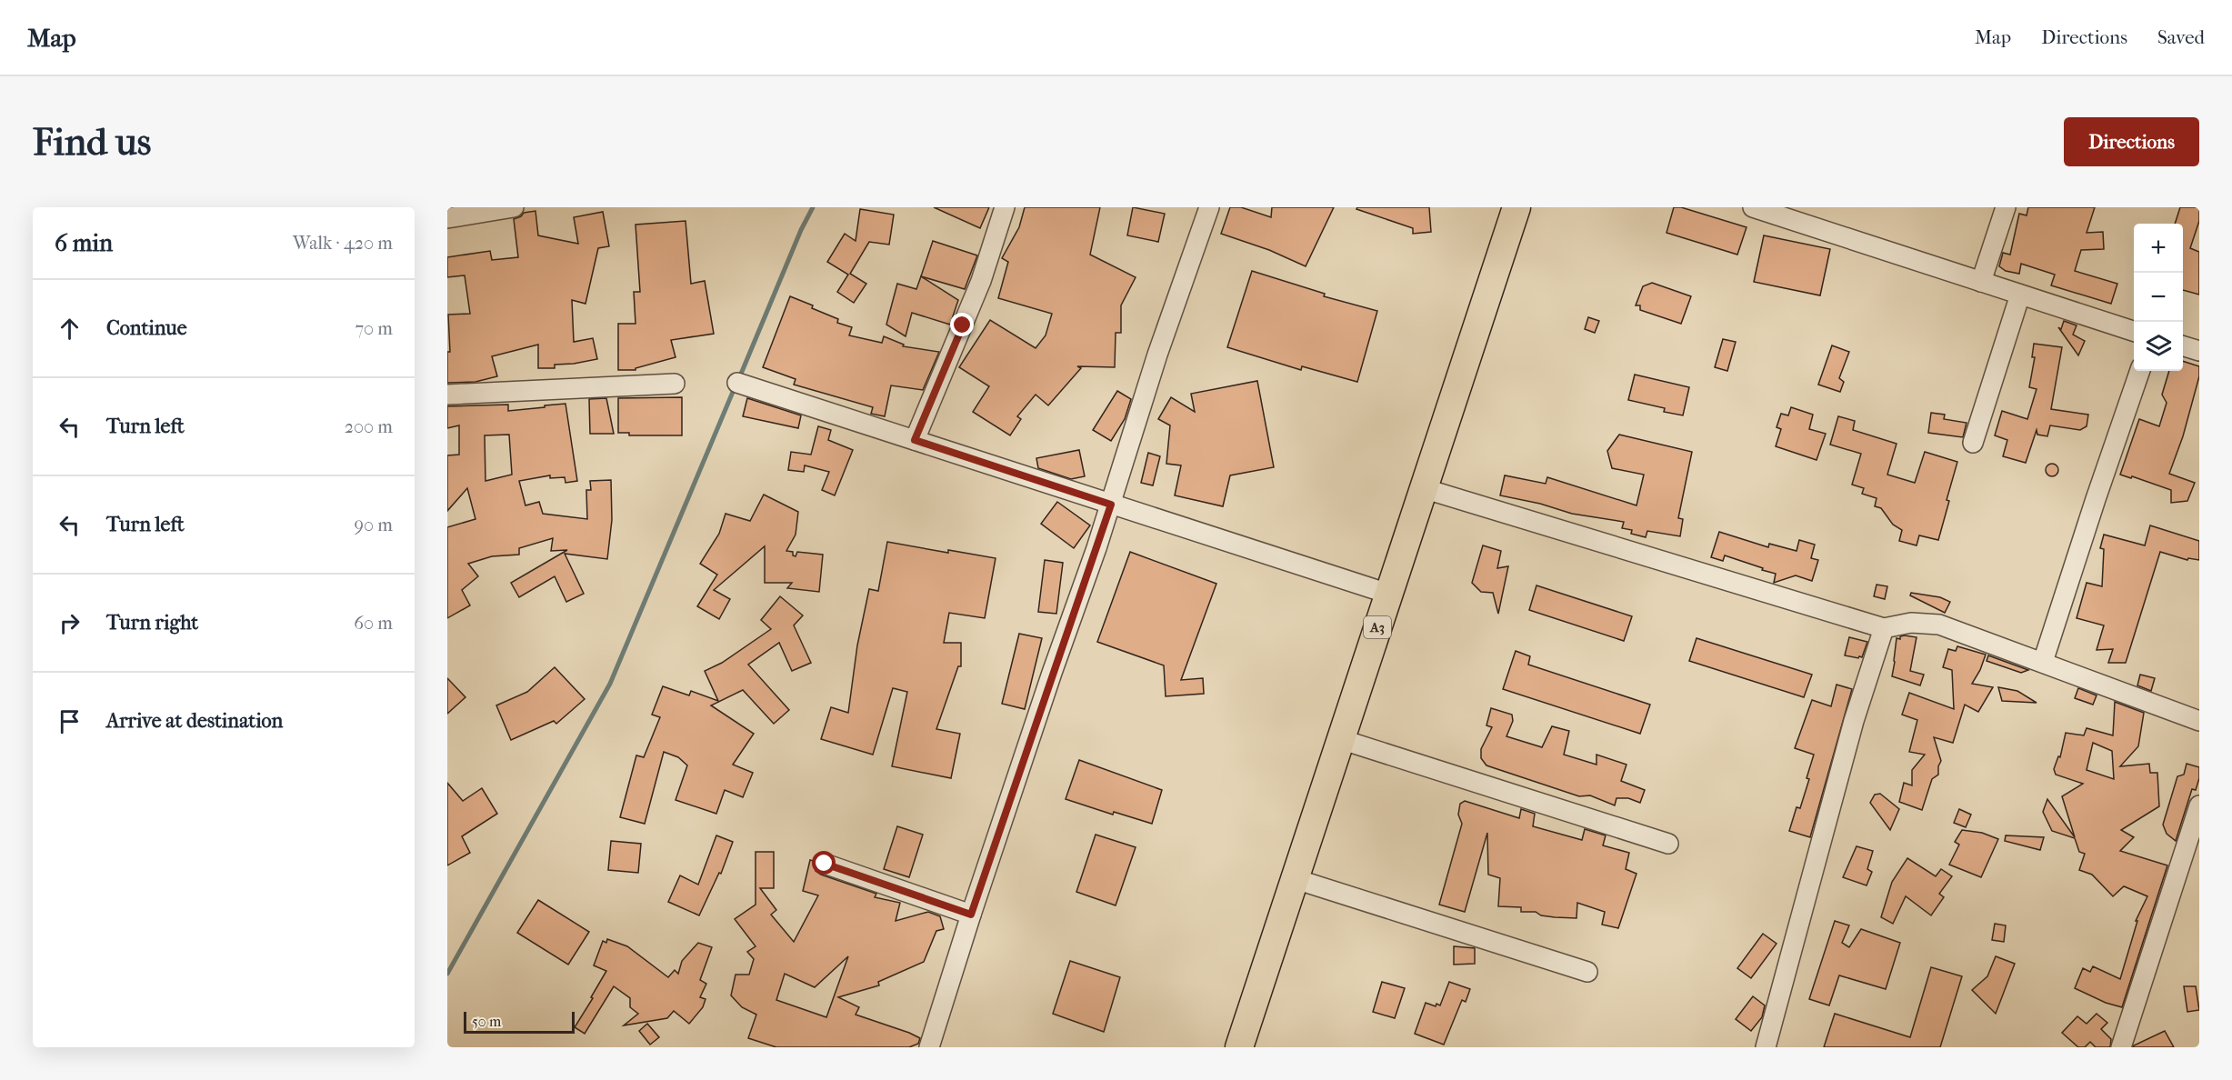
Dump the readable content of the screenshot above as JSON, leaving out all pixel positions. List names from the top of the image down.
{
  "streets": {
    "highway": ["A3"]
  },
  "scale_bar": "50 m",
  "page": {
    "header": "Map",
    "nav": ["Map", "Directions", "Saved"],
    "buttons": "Directions",
    "title": "Find us",
    "heading": ["6 min", "Walk · 420 m"],
    "map_buttons": ["+", "−"],
    "list": [
      ["Continue", "70 m"],
      ["Turn left", "200 m"],
      ["Turn left", "90 m"],
      ["Turn right", "60 m"],
      "Arrive at destination"
    ],
    "scale": "50 m"
  }
}
